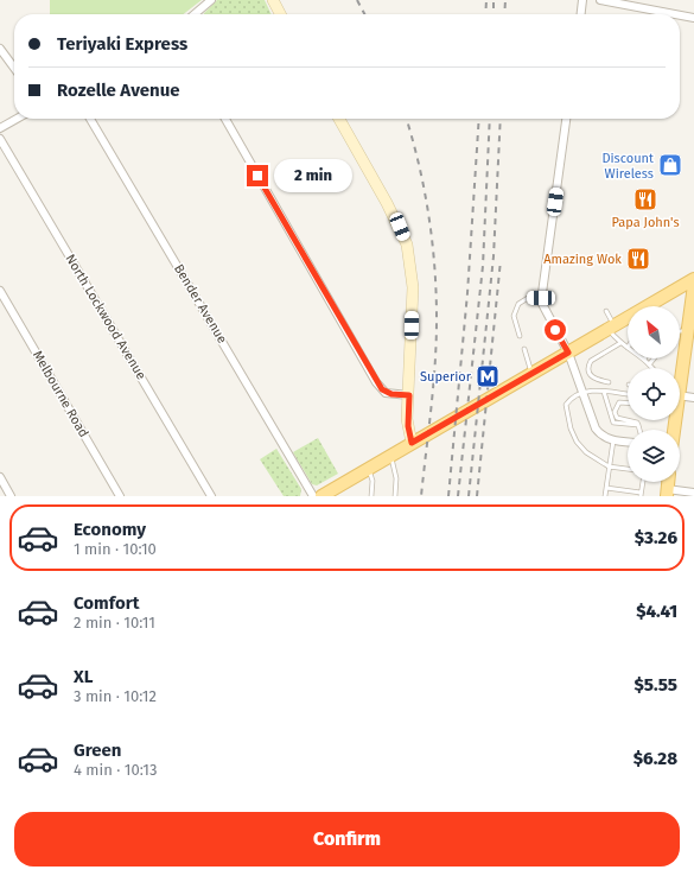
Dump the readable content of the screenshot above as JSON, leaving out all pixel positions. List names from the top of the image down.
{
  "streets": {
    "street": ["Bender Avenue", "North Lockwood Avenue", "Melbourne Road"]
  },
  "places": {
    "shop": ["Discount Wireless"],
    "restaurant": ["Papa John's", "Amazing Wok"],
    "metro station": ["Superior"]
  },
  "north": "top left",
  "page": {
    "banner": ["Teriyaki Express", "Rozelle Avenue"],
    "bubble": "2 min",
    "list": [
      {
        "name": "Economy",
        "note": "1 min · 10:10",
        "value": "$3.26"
      },
      {
        "name": "Comfort",
        "note": "2 min · 10:11",
        "value": "$4.41"
      },
      {
        "name": "XL",
        "note": "3 min · 10:12",
        "value": "$5.55"
      },
      {
        "name": "Green",
        "note": "4 min · 10:13",
        "value": "$6.28"
      }
    ],
    "buttons": "Confirm"
  }
}
